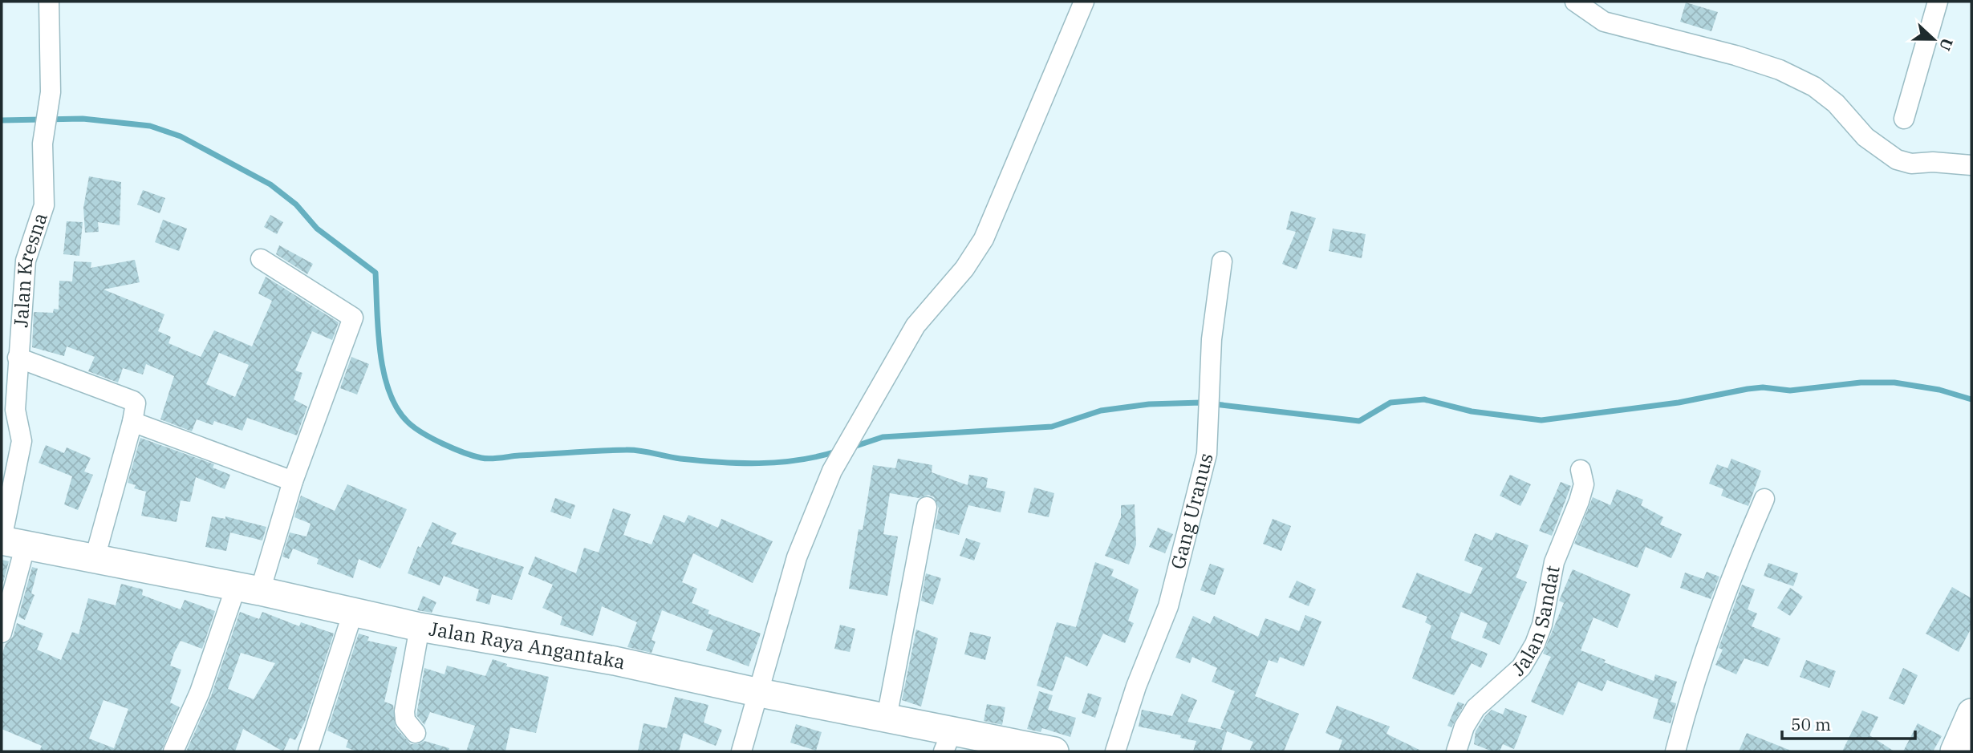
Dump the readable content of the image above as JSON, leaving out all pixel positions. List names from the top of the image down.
{
  "streets": {
    "main road": ["Jalan Raya Angantaka"],
    "street": ["Jalan Kresna", "Gang Uranus", "Jalan Sandat"]
  },
  "crossings": [
    ["Jalan Kresna", "Jalan Raya Angantaka"]
  ],
  "scale_bar": "50 m",
  "north": "right"
}
